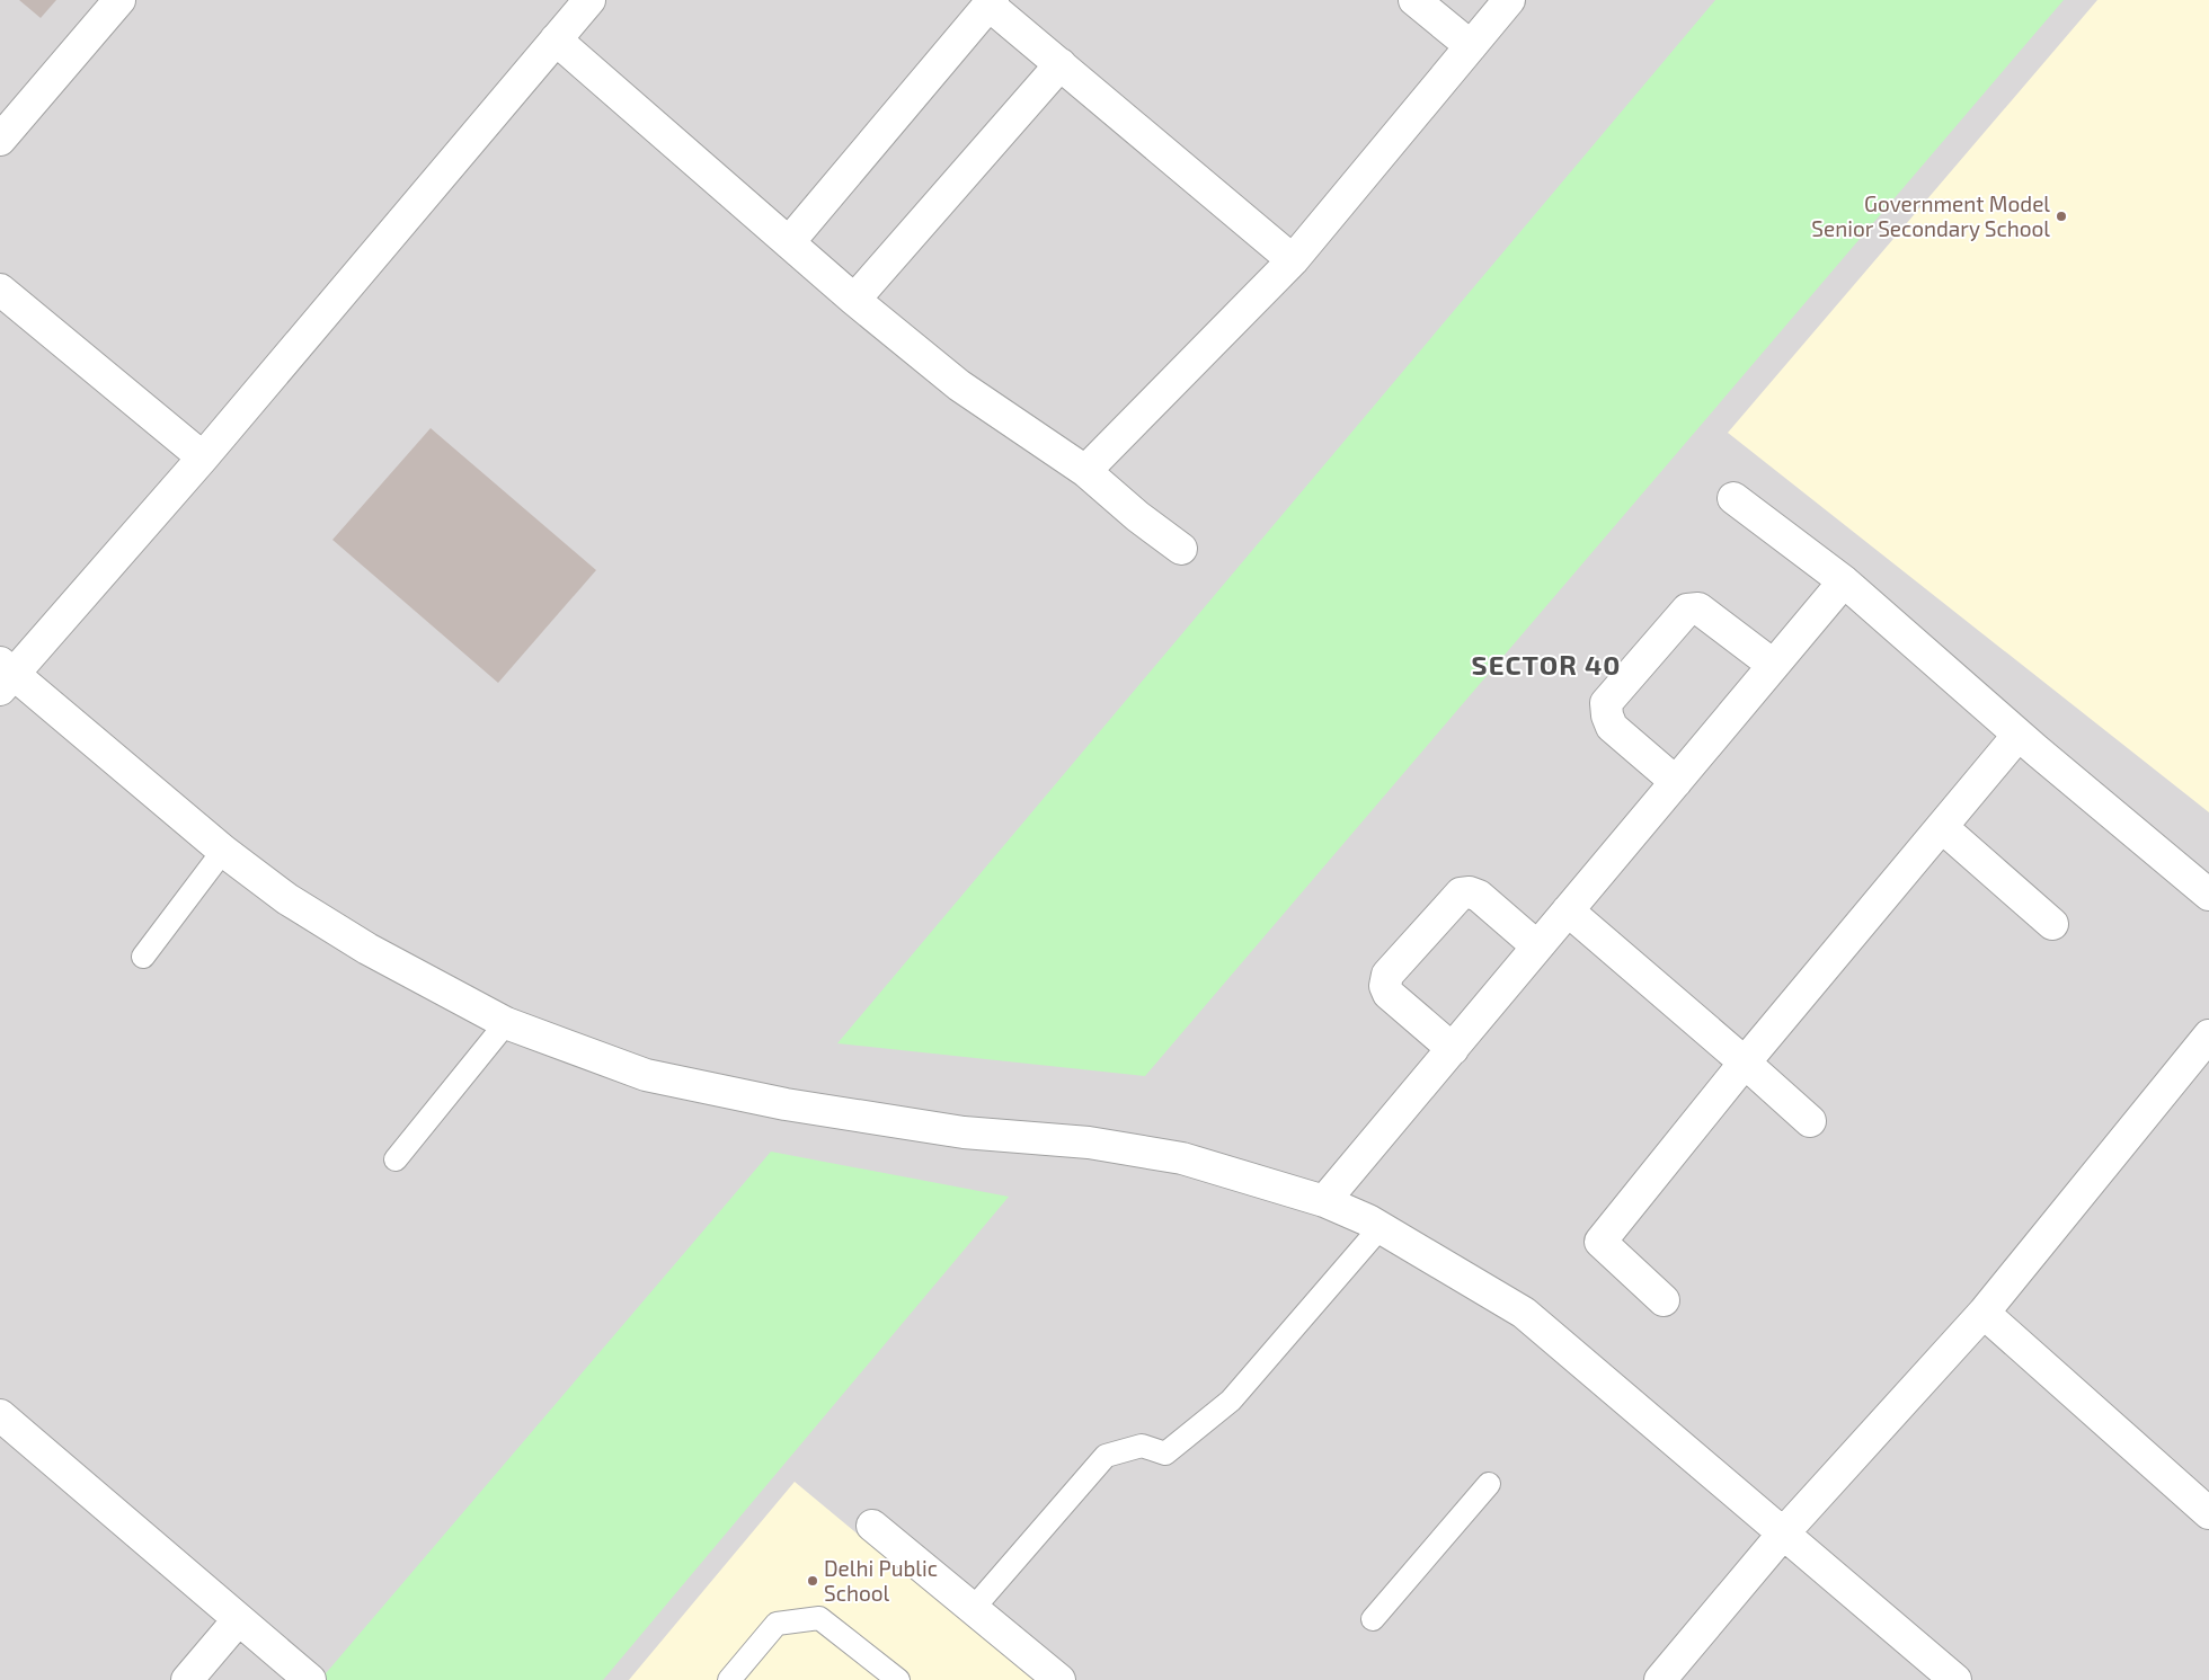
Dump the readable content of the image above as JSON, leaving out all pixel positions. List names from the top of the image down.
{
  "districts": ["SECTOR 40"],
  "places": ["Government Model Senior Secondary School", "Delhi Public School"]
}
